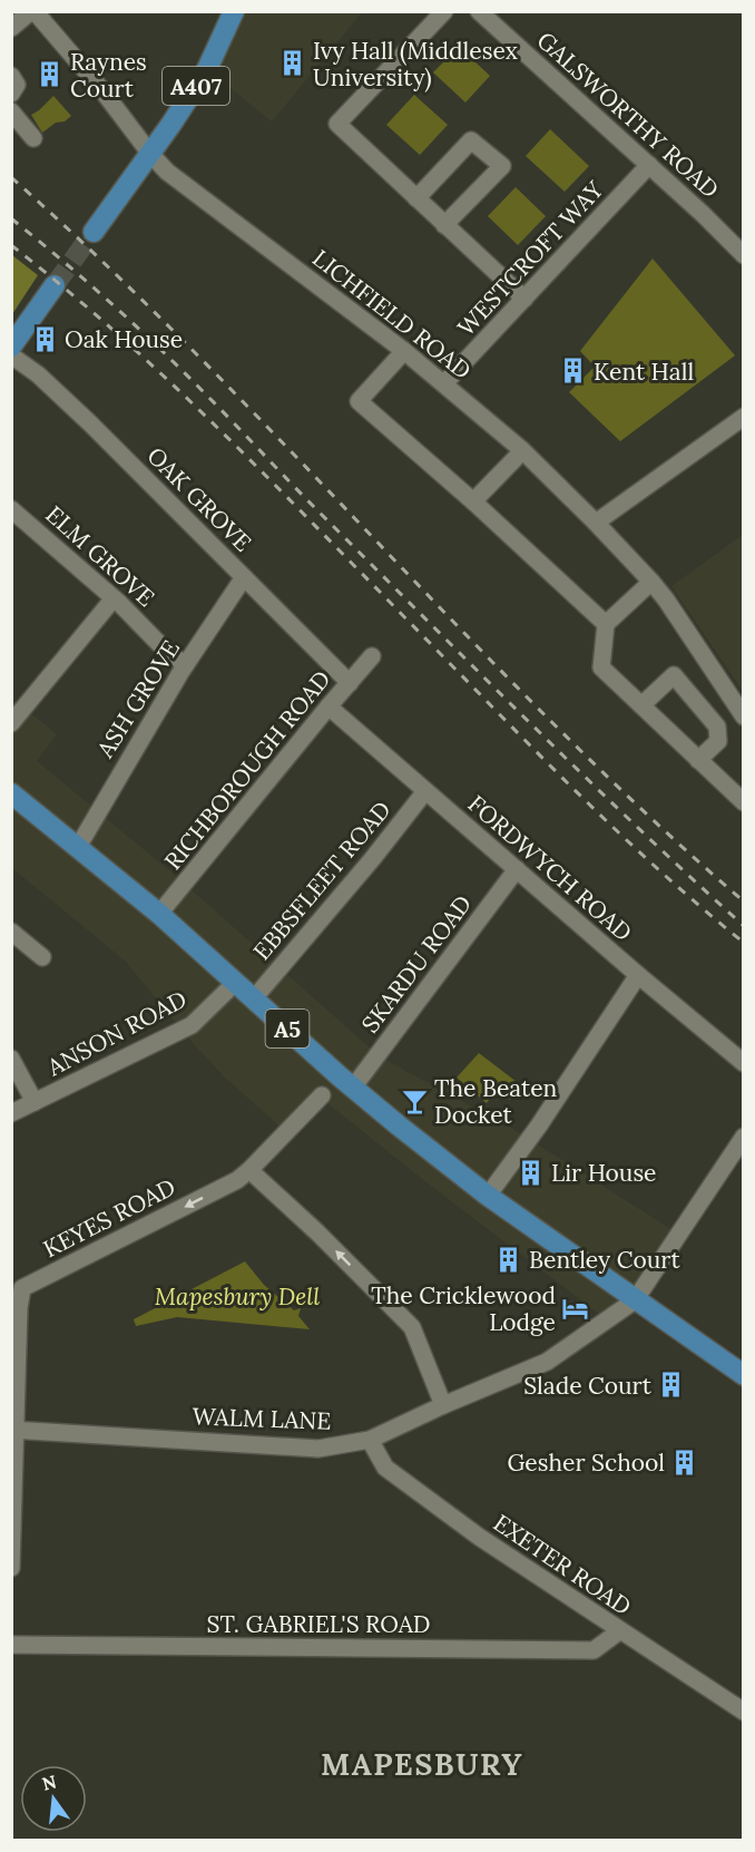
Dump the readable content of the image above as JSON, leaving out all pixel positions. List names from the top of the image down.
{
  "streets": {
    "main road": ["A407", "A5"],
    "street": [
      "GALSWORTHY ROAD",
      "WESTCROFT WAY",
      "LICHFIELD ROAD",
      "OAK GROVE",
      "ELM GROVE",
      "ASH GROVE",
      "RICHBOROUGH ROAD",
      "FORDWYCH ROAD",
      "EBBSFLEET ROAD",
      "SKARDU ROAD",
      "ANSON ROAD",
      "KEYES ROAD",
      "WALM LANE",
      "EXETER ROAD",
      "ST. GABRIEL'S ROAD"
    ]
  },
  "crossings": [
    ["A407", "LICHFIELD ROAD"],
    ["GALSWORTHY ROAD", "WESTCROFT WAY"],
    ["WESTCROFT WAY", "LICHFIELD ROAD"],
    ["OAK GROVE", "ASH GROVE"],
    ["OAK GROVE", "RICHBOROUGH ROAD"],
    ["ELM GROVE", "ASH GROVE"],
    ["ASH GROVE", "A5"],
    ["RICHBOROUGH ROAD", "FORDWYCH ROAD"],
    ["RICHBOROUGH ROAD", "A5"],
    ["FORDWYCH ROAD", "EBBSFLEET ROAD"],
    ["FORDWYCH ROAD", "SKARDU ROAD"],
    ["EBBSFLEET ROAD", "A5"],
    ["SKARDU ROAD", "A5"],
    ["A5", "ANSON ROAD"],
    ["A5", "WALM LANE"],
    ["KEYES ROAD", "WALM LANE"],
    ["WALM LANE", "EXETER ROAD"],
    ["EXETER ROAD", "ST. GABRIEL'S ROAD"]
  ],
  "one_way": ["KEYES ROAD"],
  "districts": ["MAPESBURY"],
  "parks": ["Mapesbury Dell"],
  "places": {
    "building": [
      "Ivy Hall (Middlesex University)",
      "Raynes Court",
      "Oak House",
      "Kent Hall",
      "Lir House",
      "Bentley Court",
      "Slade Court",
      "Gesher School"
    ],
    "bar": ["The Beaten Docket"],
    "hotel": ["The Cricklewood Lodge"]
  },
  "north": "top"
}
